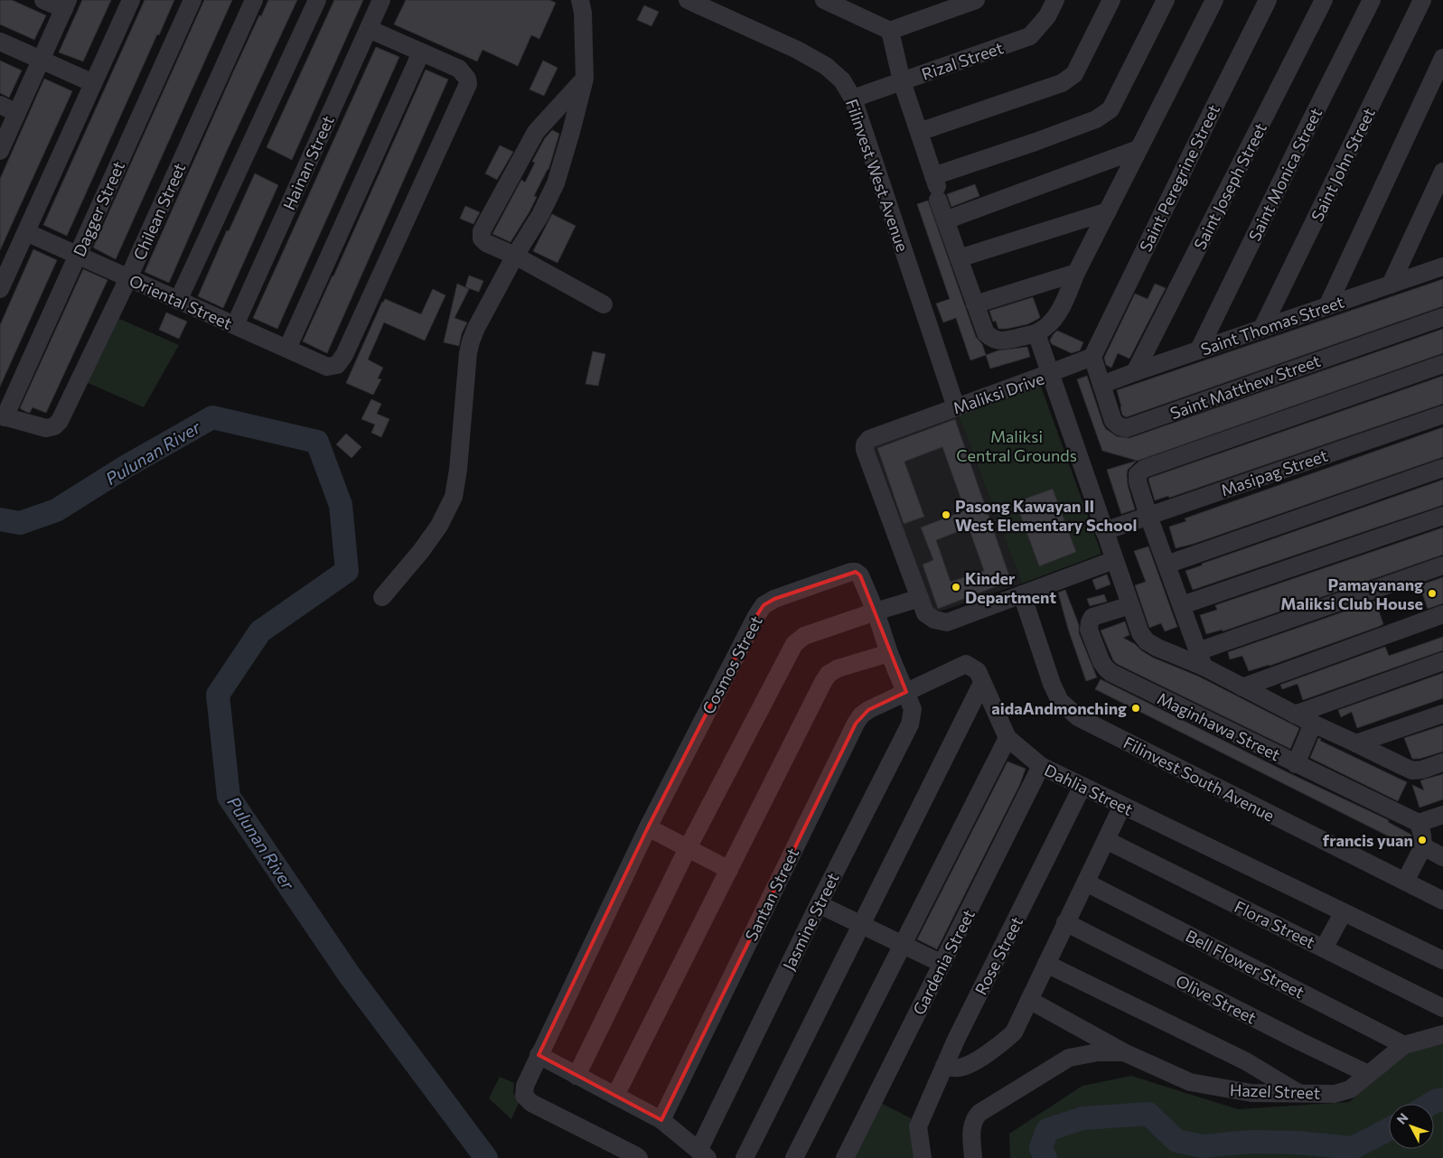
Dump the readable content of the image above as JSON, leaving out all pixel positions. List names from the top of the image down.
{
  "streets": {
    "street": [
      "Rizal Street",
      "Hainan Street",
      "Saint John Street",
      "Saint Monica Street",
      "Filinvest West Avenue",
      "Saint Peregrine Street",
      "Saint Joseph Street",
      "Dagger Street",
      "Chilean Street",
      "Oriental Street",
      "Saint Thomas Street",
      "Saint Matthew Street",
      "Maliksi Drive",
      "Masipag Street",
      "Cosmos Street",
      "Maginhawa Street",
      "Filinvest South Avenue",
      "Dahlia Street",
      "Santan Street",
      "Jasmine Street",
      "Flora Street",
      "Rose Street",
      "Gardenia Street",
      "Bell Flower Street",
      "Olive Street",
      "Hazel Street"
    ]
  },
  "crossings": [
    ["Rizal Street", "Filinvest West Avenue"],
    ["Hainan Street", "Oriental Street"],
    ["Saint John Street", "Saint Thomas Street"],
    ["Saint Monica Street", "Saint Thomas Street"],
    ["Filinvest West Avenue", "Maliksi Drive"],
    ["Saint Peregrine Street", "Saint Matthew Street"],
    ["Saint Joseph Street", "Saint Thomas Street"],
    ["Dagger Street", "Chilean Street"],
    ["Dagger Street", "Oriental Street"],
    ["Chilean Street", "Oriental Street"],
    ["Saint Thomas Street", "Saint Matthew Street"],
    ["Maliksi Drive", "Masipag Street"],
    ["Maliksi Drive", "Filinvest South Avenue"],
    ["Dahlia Street", "Santan Street"],
    ["Dahlia Street", "Jasmine Street"],
    ["Dahlia Street", "Rose Street"],
    ["Dahlia Street", "Gardenia Street"],
    ["Santan Street", "Jasmine Street"],
    ["Bell Flower Street", "Hazel Street"],
    ["Olive Street", "Hazel Street"]
  ],
  "water": ["Pulunan River"],
  "parks": ["Maliksi Central Grounds"],
  "places": [
    "Pasong Kawayan II West Elementary School",
    "Kinder Department",
    "Pamayanang Maliksi Club House",
    "aidaAndmonching",
    "francis yuan"
  ],
  "north": "top left"
}
